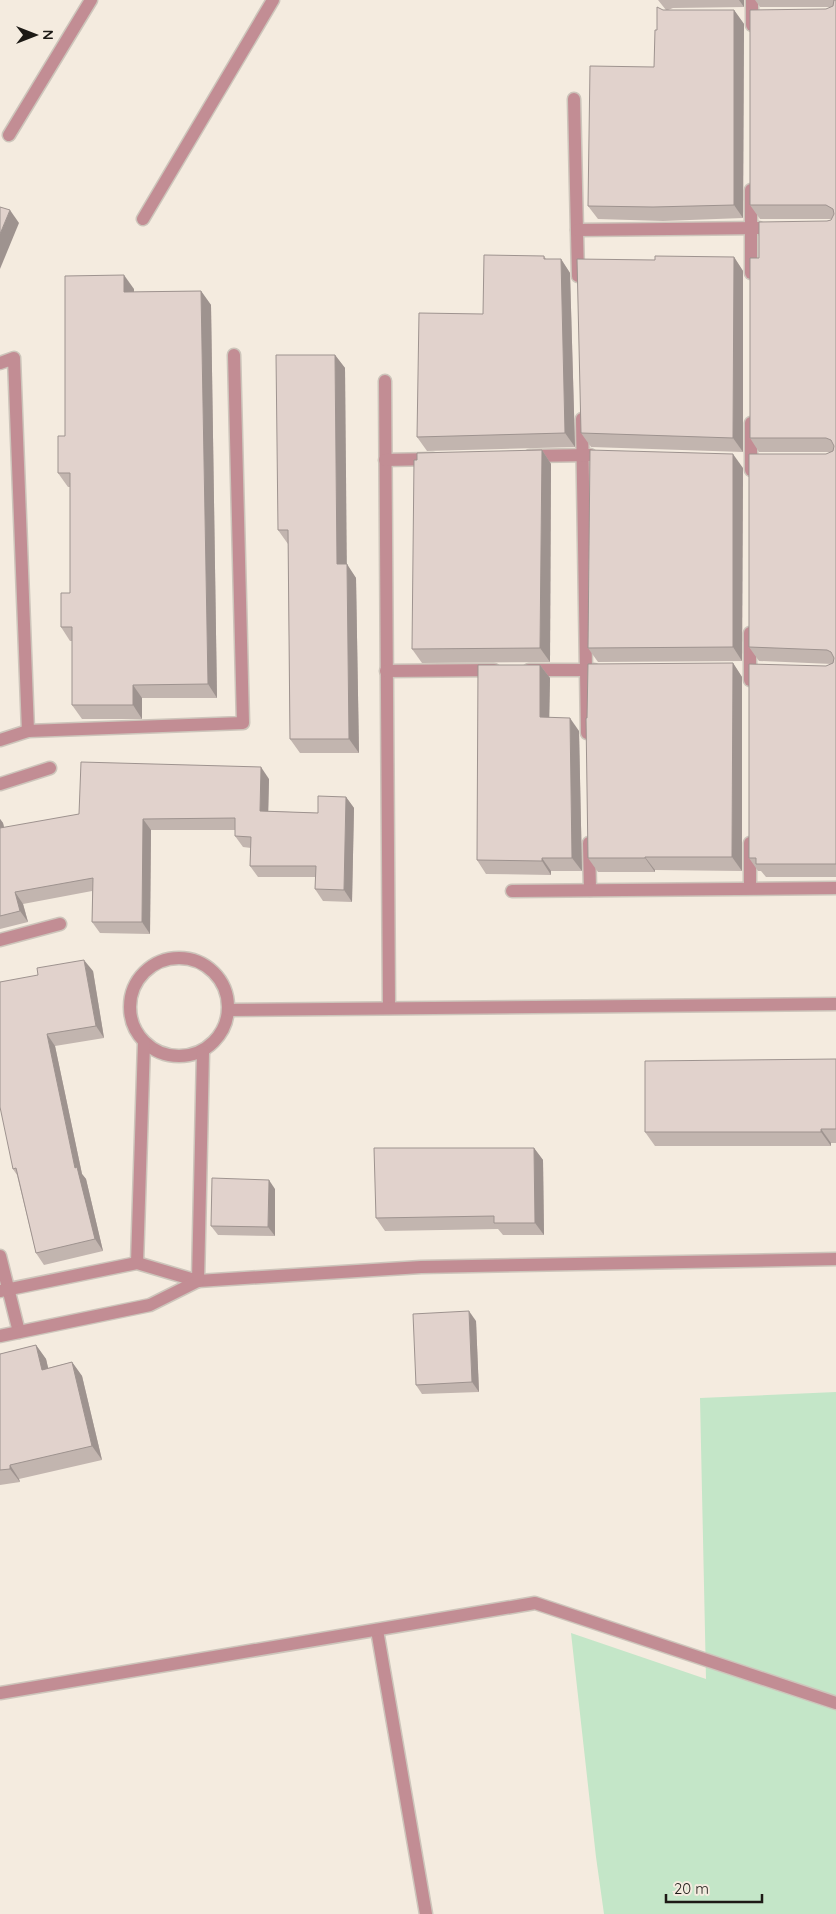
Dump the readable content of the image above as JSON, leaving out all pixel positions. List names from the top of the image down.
{
  "scale_bar": "20 m",
  "north": "right"
}
